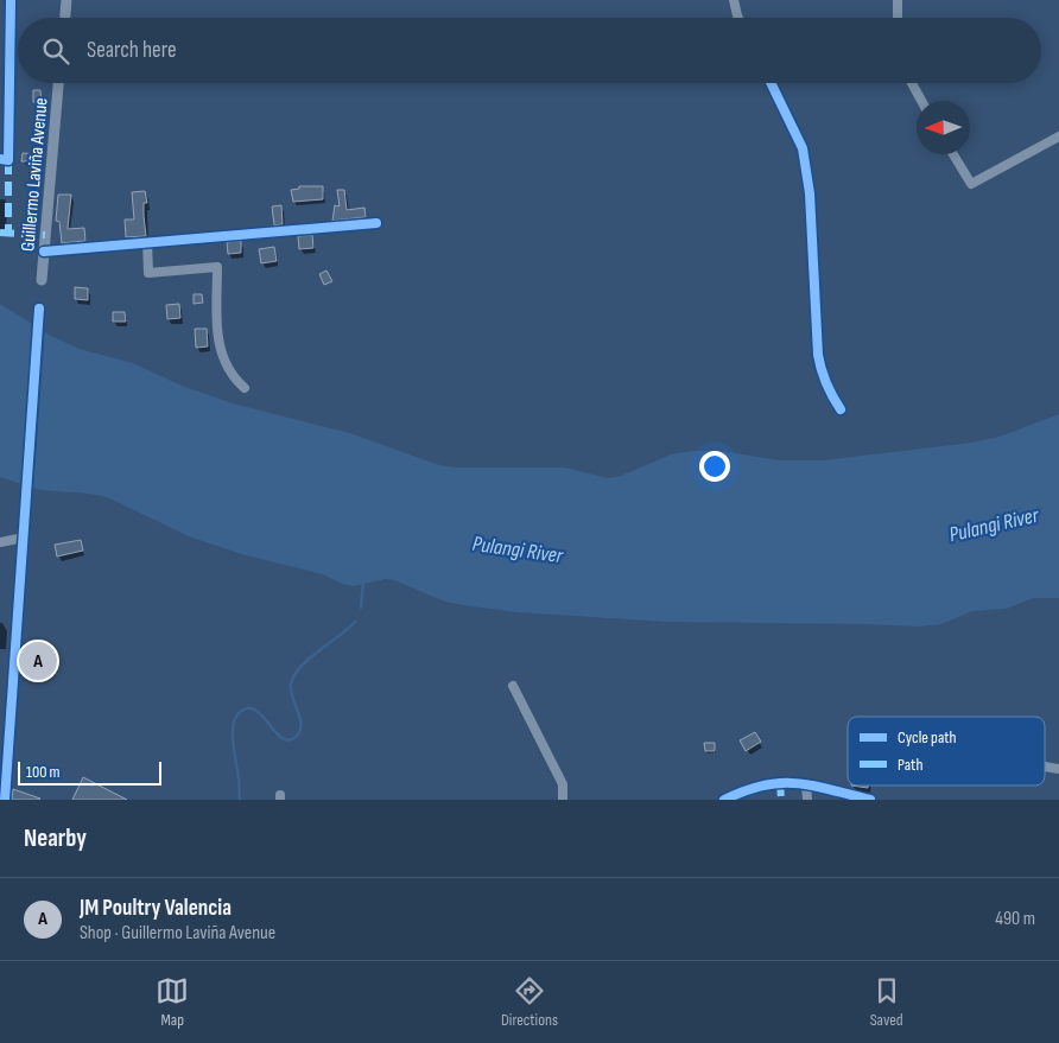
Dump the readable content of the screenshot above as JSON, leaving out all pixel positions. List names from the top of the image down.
{
  "streets": {
    "street": ["Guillermo Laviña Avenue"]
  },
  "water": ["Pulangi River"],
  "legend": ["Cycle path", "Path"],
  "scale_bar": "100 m",
  "north": "left",
  "page": {
    "search": "Search here",
    "pins": "A",
    "scale": "100 m",
    "heading": "Nearby",
    "list": [
      {
        "mark": "A",
        "name": "JM Poultry Valencia",
        "note": "Shop · Guillermo Laviña Avenue",
        "value": "490 m"
      }
    ],
    "nav": ["Map", "Directions", "Saved"]
  }
}
